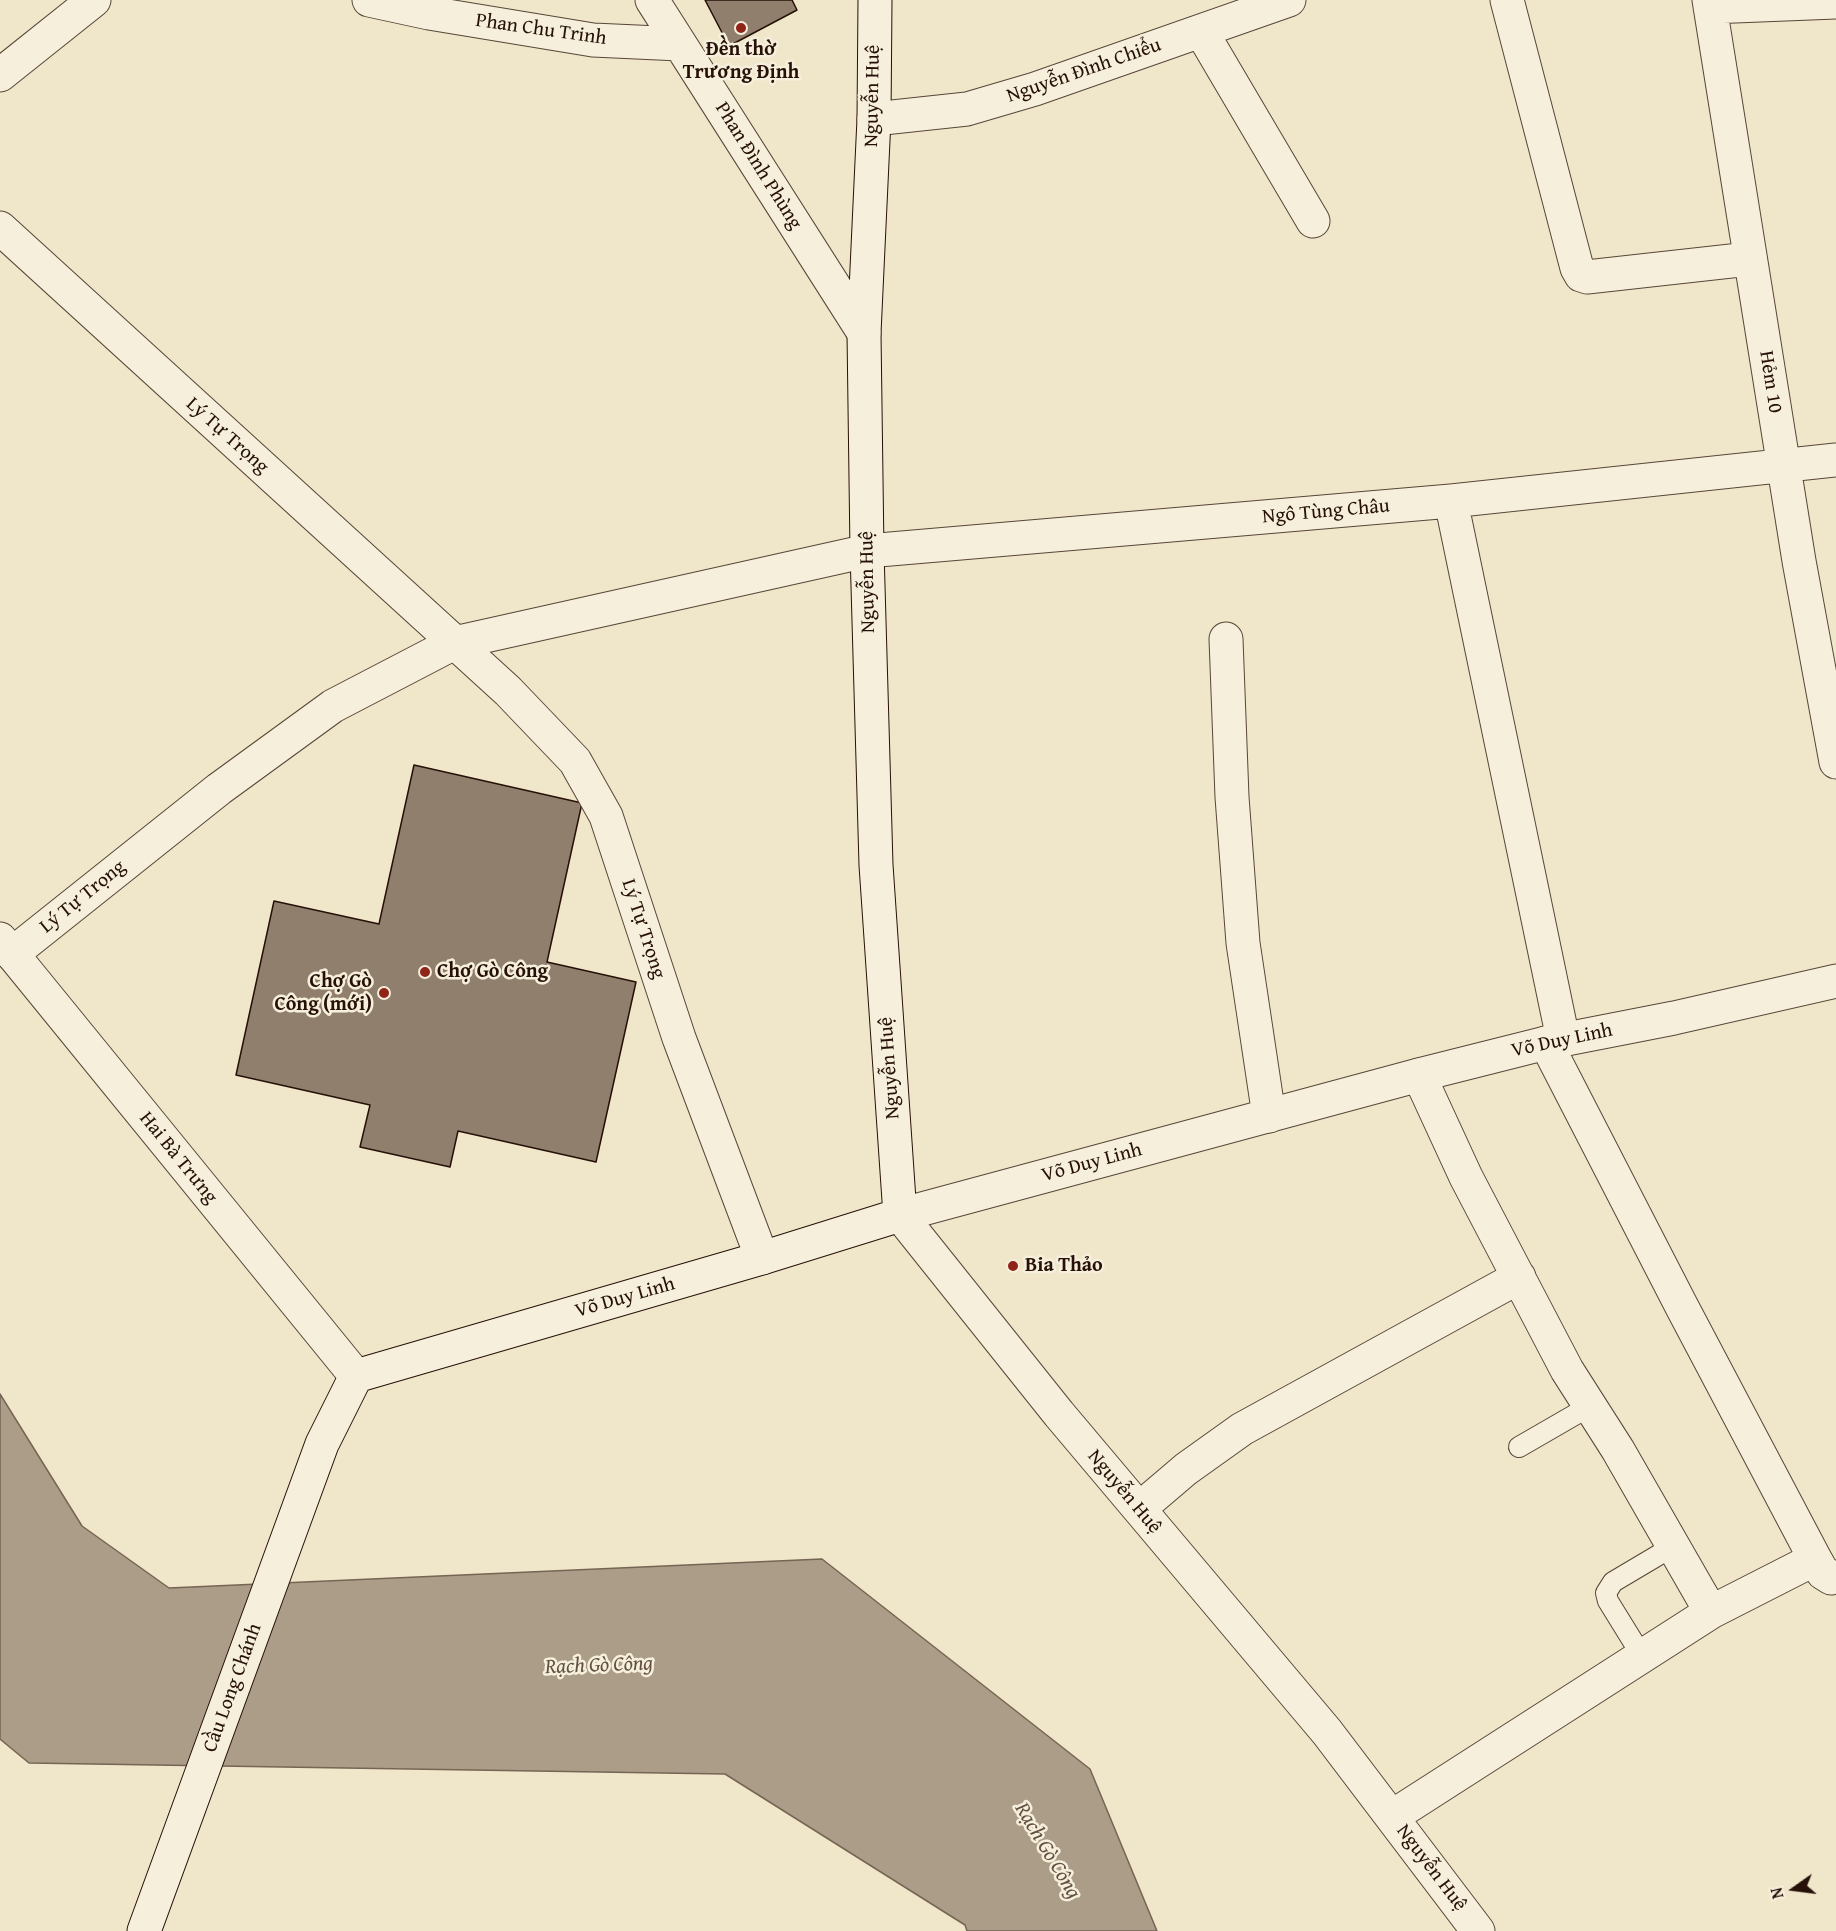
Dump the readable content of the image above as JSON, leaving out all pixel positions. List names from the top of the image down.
{
  "streets": {
    "street": [
      "Phan Chu Trinh",
      "Nguyễn Đình Chiểu",
      "Nguyễn Huệ",
      "Phan Đình Phùng",
      "Hẻm 10",
      "Lý Tự Trọng",
      "Ngô Tùng Châu",
      "Võ Duy Linh",
      "Hai Bà Trưng",
      "Cầu Long Chánh"
    ]
  },
  "crossings": [
    ["Phan Chu Trinh", "Phan Đình Phùng"],
    ["Nguyễn Đình Chiểu", "Nguyễn Huệ"],
    ["Nguyễn Huệ", "Phan Đình Phùng"],
    ["Nguyễn Huệ", "Lý Tự Trọng"],
    ["Nguyễn Huệ", "Ngô Tùng Châu"],
    ["Nguyễn Huệ", "Võ Duy Linh"],
    ["Hẻm 10", "Ngô Tùng Châu"],
    ["Lý Tự Trọng", "Ngô Tùng Châu"],
    ["Lý Tự Trọng", "Võ Duy Linh"],
    ["Lý Tự Trọng", "Hai Bà Trưng"],
    ["Võ Duy Linh", "Hai Bà Trưng"],
    ["Võ Duy Linh", "Cầu Long Chánh"],
    ["Hai Bà Trưng", "Cầu Long Chánh"]
  ],
  "water": ["Rạch Gò Công"],
  "places": [
    "Đền thờ Trương Định",
    "Chợ Gò Công",
    "Chợ Gò Công (mới)",
    "Bia Thảo"
  ],
  "north": "left"
}
